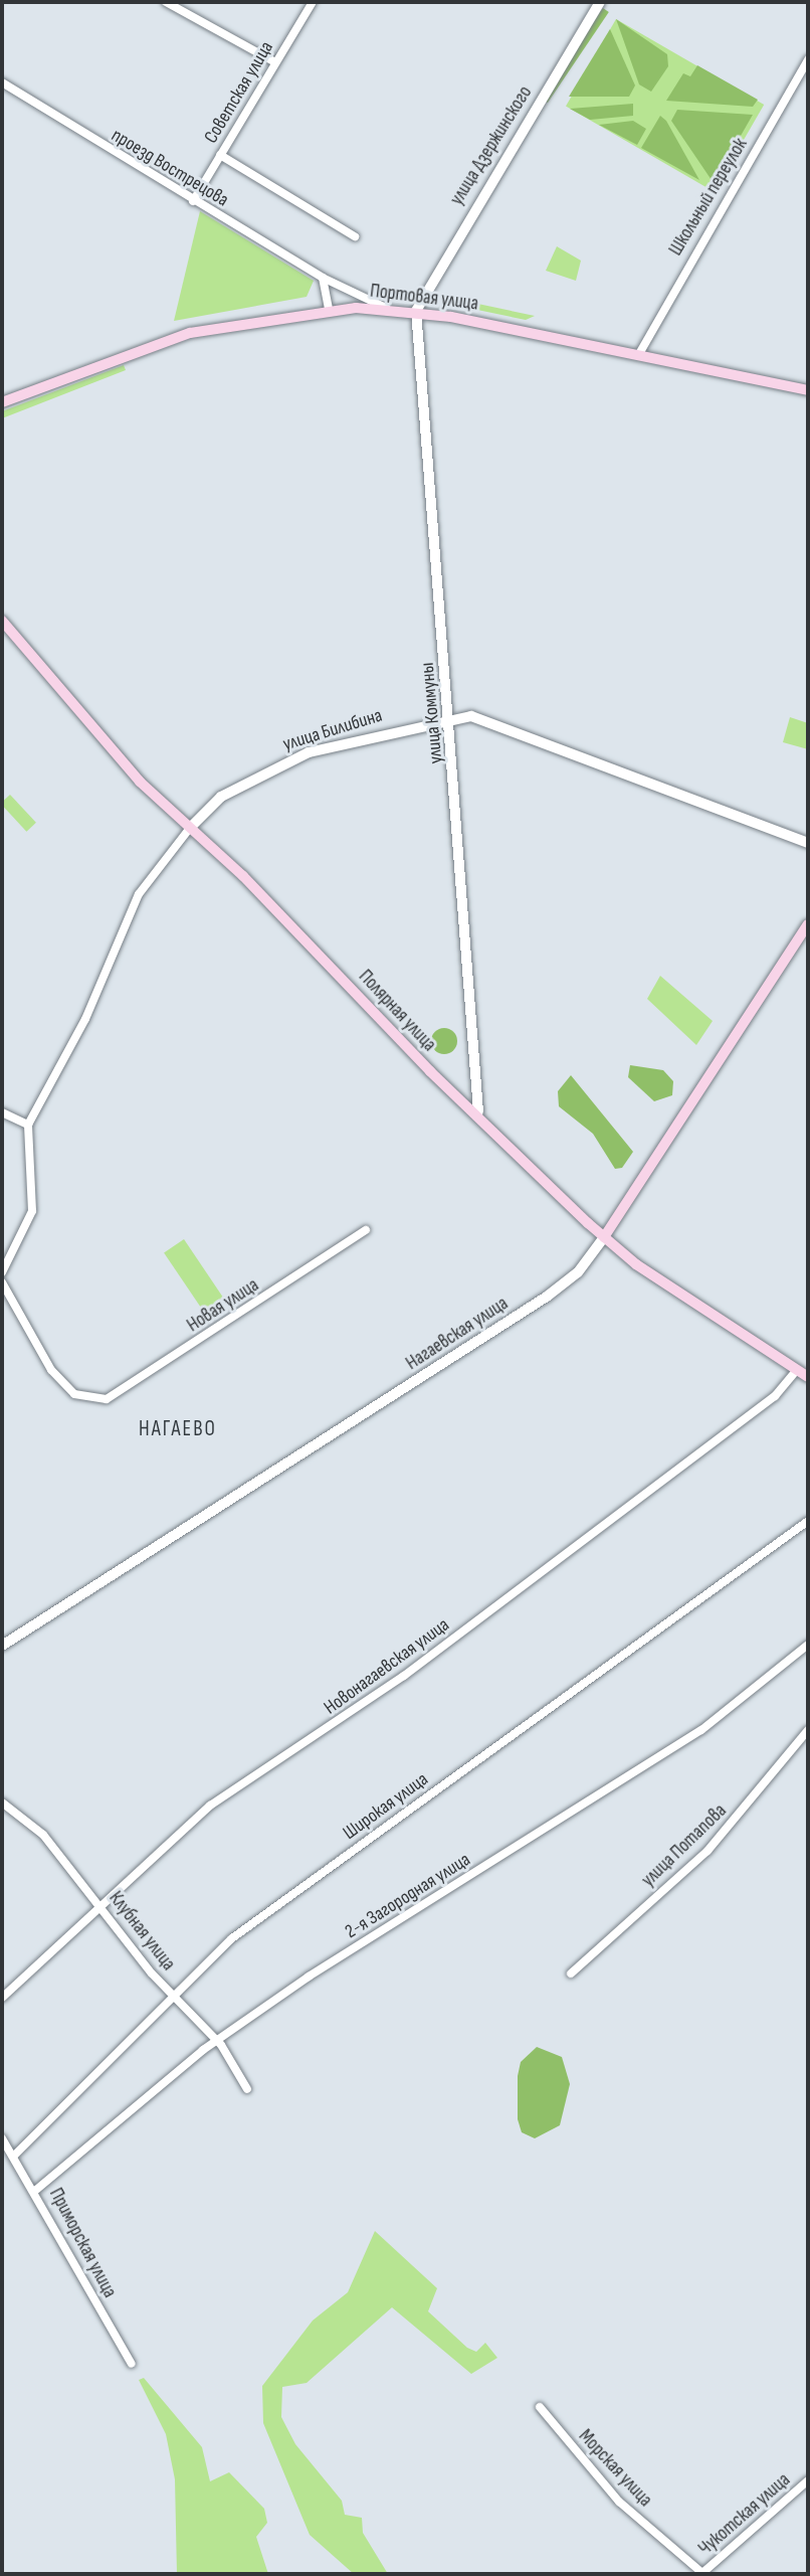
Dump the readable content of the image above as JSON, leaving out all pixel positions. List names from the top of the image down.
{
  "streets": {
    "main road": ["Портовая улица", "Полярная улица", "Нагаевская улица"],
    "street": [
      "Советская улица",
      "улица Дзержинского",
      "проезд Вострецова",
      "Школьный переулок",
      "улица Коммуны",
      "улица Билибина",
      "Новая улица",
      "Новонагаевская улица",
      "Широкая улица",
      "улица Потапова",
      "2-я Загородная улица",
      "Клубная улица",
      "Приморская улица",
      "Морская улица",
      "Чукотская улица"
    ]
  },
  "crossings": [
    ["Советская улица", "проезд Вострецова"],
    ["улица Дзержинского", "Портовая улица"],
    ["улица Дзержинского", "улица Коммуны"],
    ["проезд Вострецова", "Портовая улица"],
    ["Школьный переулок", "Портовая улица"],
    ["Портовая улица", "улица Коммуны"],
    ["улица Коммуны", "улица Билибина"],
    ["улица Коммуны", "Полярная улица"],
    ["улица Билибина", "Полярная улица"],
    ["Полярная улица", "Нагаевская улица"],
    ["Полярная улица", "Новонагаевская улица"],
    ["Новонагаевская улица", "Клубная улица"],
    ["Широкая улица", "Клубная улица"],
    ["Широкая улица", "Приморская улица"],
    ["2-я Загородная улица", "Клубная улица"],
    ["2-я Загородная улица", "Приморская улица"],
    ["Морская улица", "Чукотская улица"]
  ],
  "districts": ["НАГАЕВО"]
}
